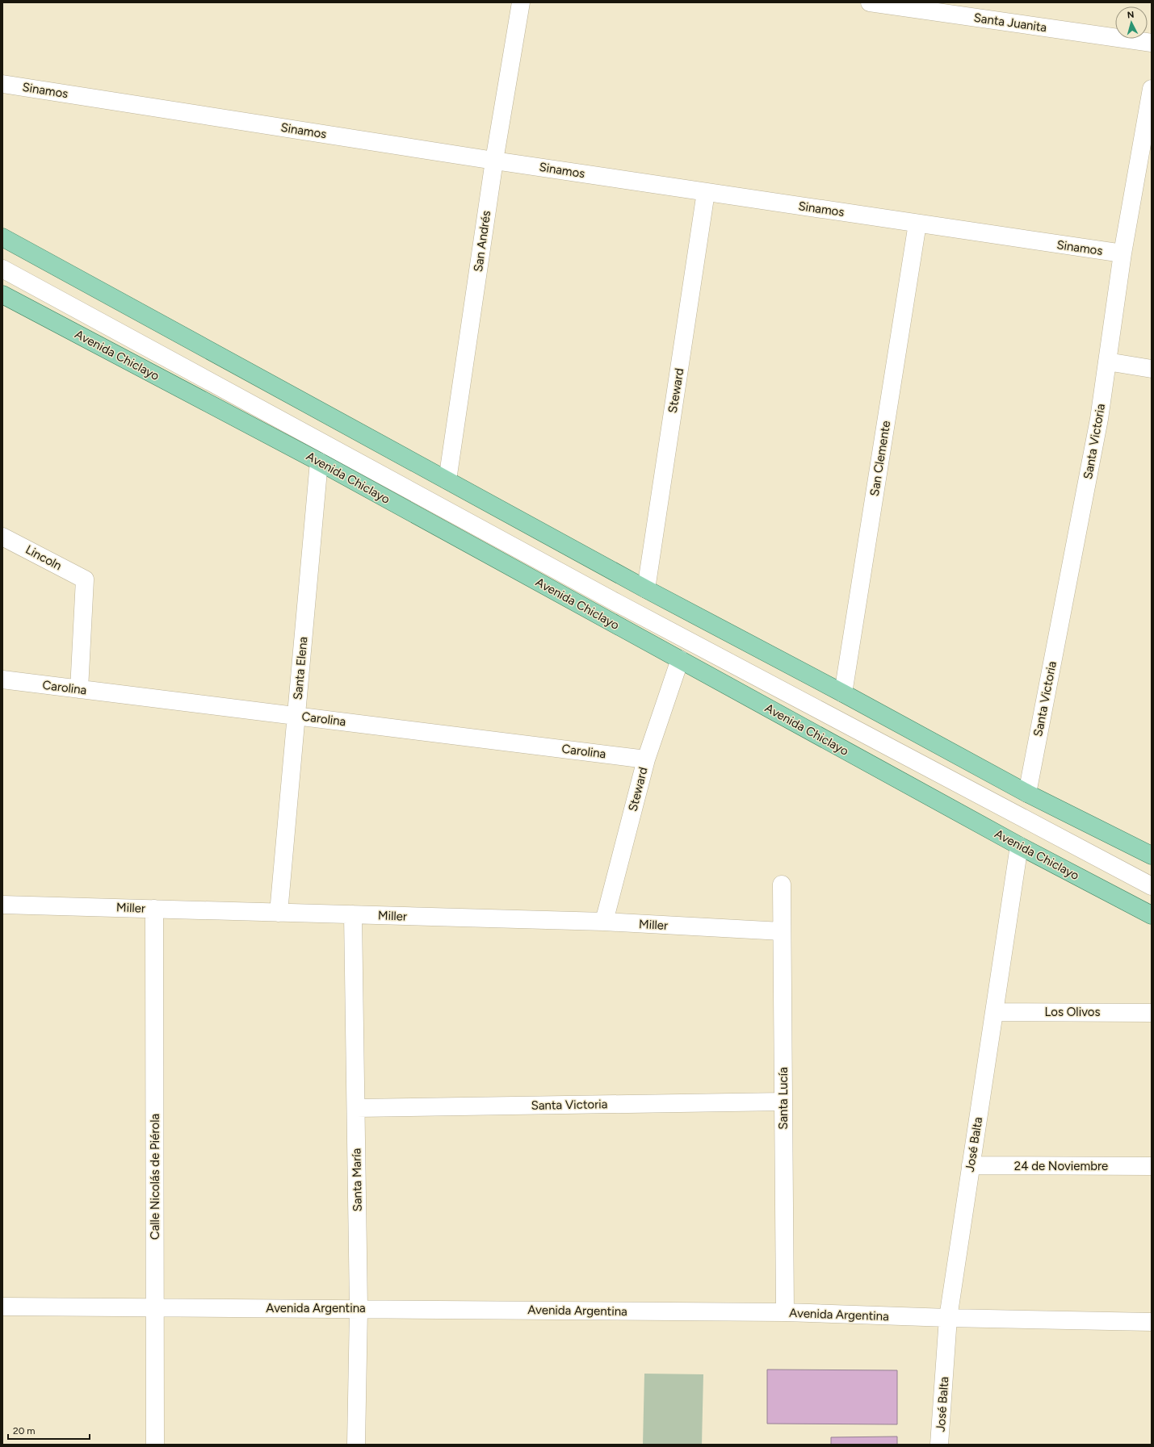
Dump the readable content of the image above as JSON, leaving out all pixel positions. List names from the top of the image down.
{
  "streets": {
    "main road": ["Avenida Chiclayo"],
    "street": [
      "Santa Juanita",
      "Sinamos",
      "San Andrés",
      "Steward",
      "Santa Victoria",
      "San Clemente",
      "Lincoln",
      "Santa Elena",
      "Carolina",
      "Miller",
      "Los Olivos",
      "Santa Lucía",
      "José Balta",
      "24 de Noviembre",
      "Calle Nicolás de Piérola",
      "Santa María",
      "Avenida Argentina"
    ]
  },
  "crossings": [
    ["Sinamos", "San Andrés"],
    ["Sinamos", "Steward"],
    ["Sinamos", "Santa Victoria"],
    ["Sinamos", "San Clemente"],
    ["Avenida Chiclayo", "Steward"],
    ["Avenida Chiclayo", "Santa Elena"],
    ["Avenida Chiclayo", "José Balta"],
    ["Steward", "Carolina"],
    ["Steward", "Miller"],
    ["Santa Victoria", "Santa Lucía"],
    ["Santa Victoria", "Santa María"],
    ["Lincoln", "Carolina"],
    ["Santa Elena", "Carolina"],
    ["Santa Elena", "Miller"],
    ["Miller", "Santa Lucía"],
    ["Miller", "Calle Nicolás de Piérola"],
    ["Miller", "Santa María"],
    ["Los Olivos", "José Balta"],
    ["Santa Lucía", "Avenida Argentina"],
    ["José Balta", "24 de Noviembre"],
    ["José Balta", "Avenida Argentina"],
    ["Calle Nicolás de Piérola", "Avenida Argentina"],
    ["Santa María", "Avenida Argentina"]
  ],
  "scale_bar": "20 m",
  "north": "top"
}
